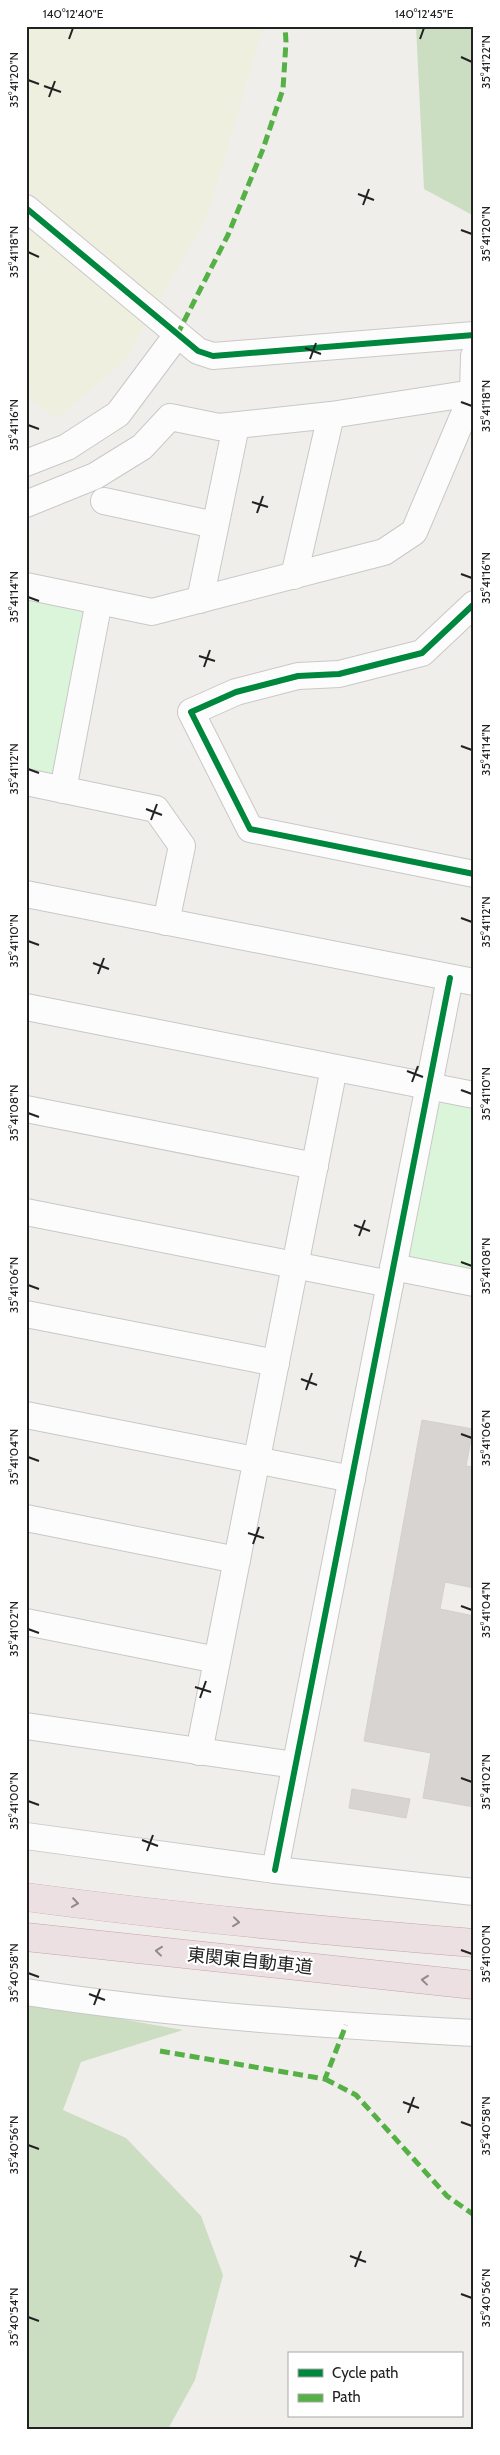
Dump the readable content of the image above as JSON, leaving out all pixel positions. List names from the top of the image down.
{
  "streets": {
    "highway": ["東関東自動車道"]
  },
  "legend": ["Cycle path", "Path"],
  "coordinates": [
    "140°12'40\"E",
    "140°12'45\"E",
    "35°41'22\"N",
    "35°41'20\"N",
    "35°41'18\"N",
    "35°41'16\"N",
    "35°41'14\"N",
    "35°41'12\"N",
    "35°41'10\"N",
    "35°41'08\"N",
    "35°41'06\"N",
    "35°41'04\"N",
    "35°41'02\"N",
    "35°41'00\"N",
    "35°40'58\"N",
    "35°40'56\"N",
    "35°40'54\"N"
  ]
}
